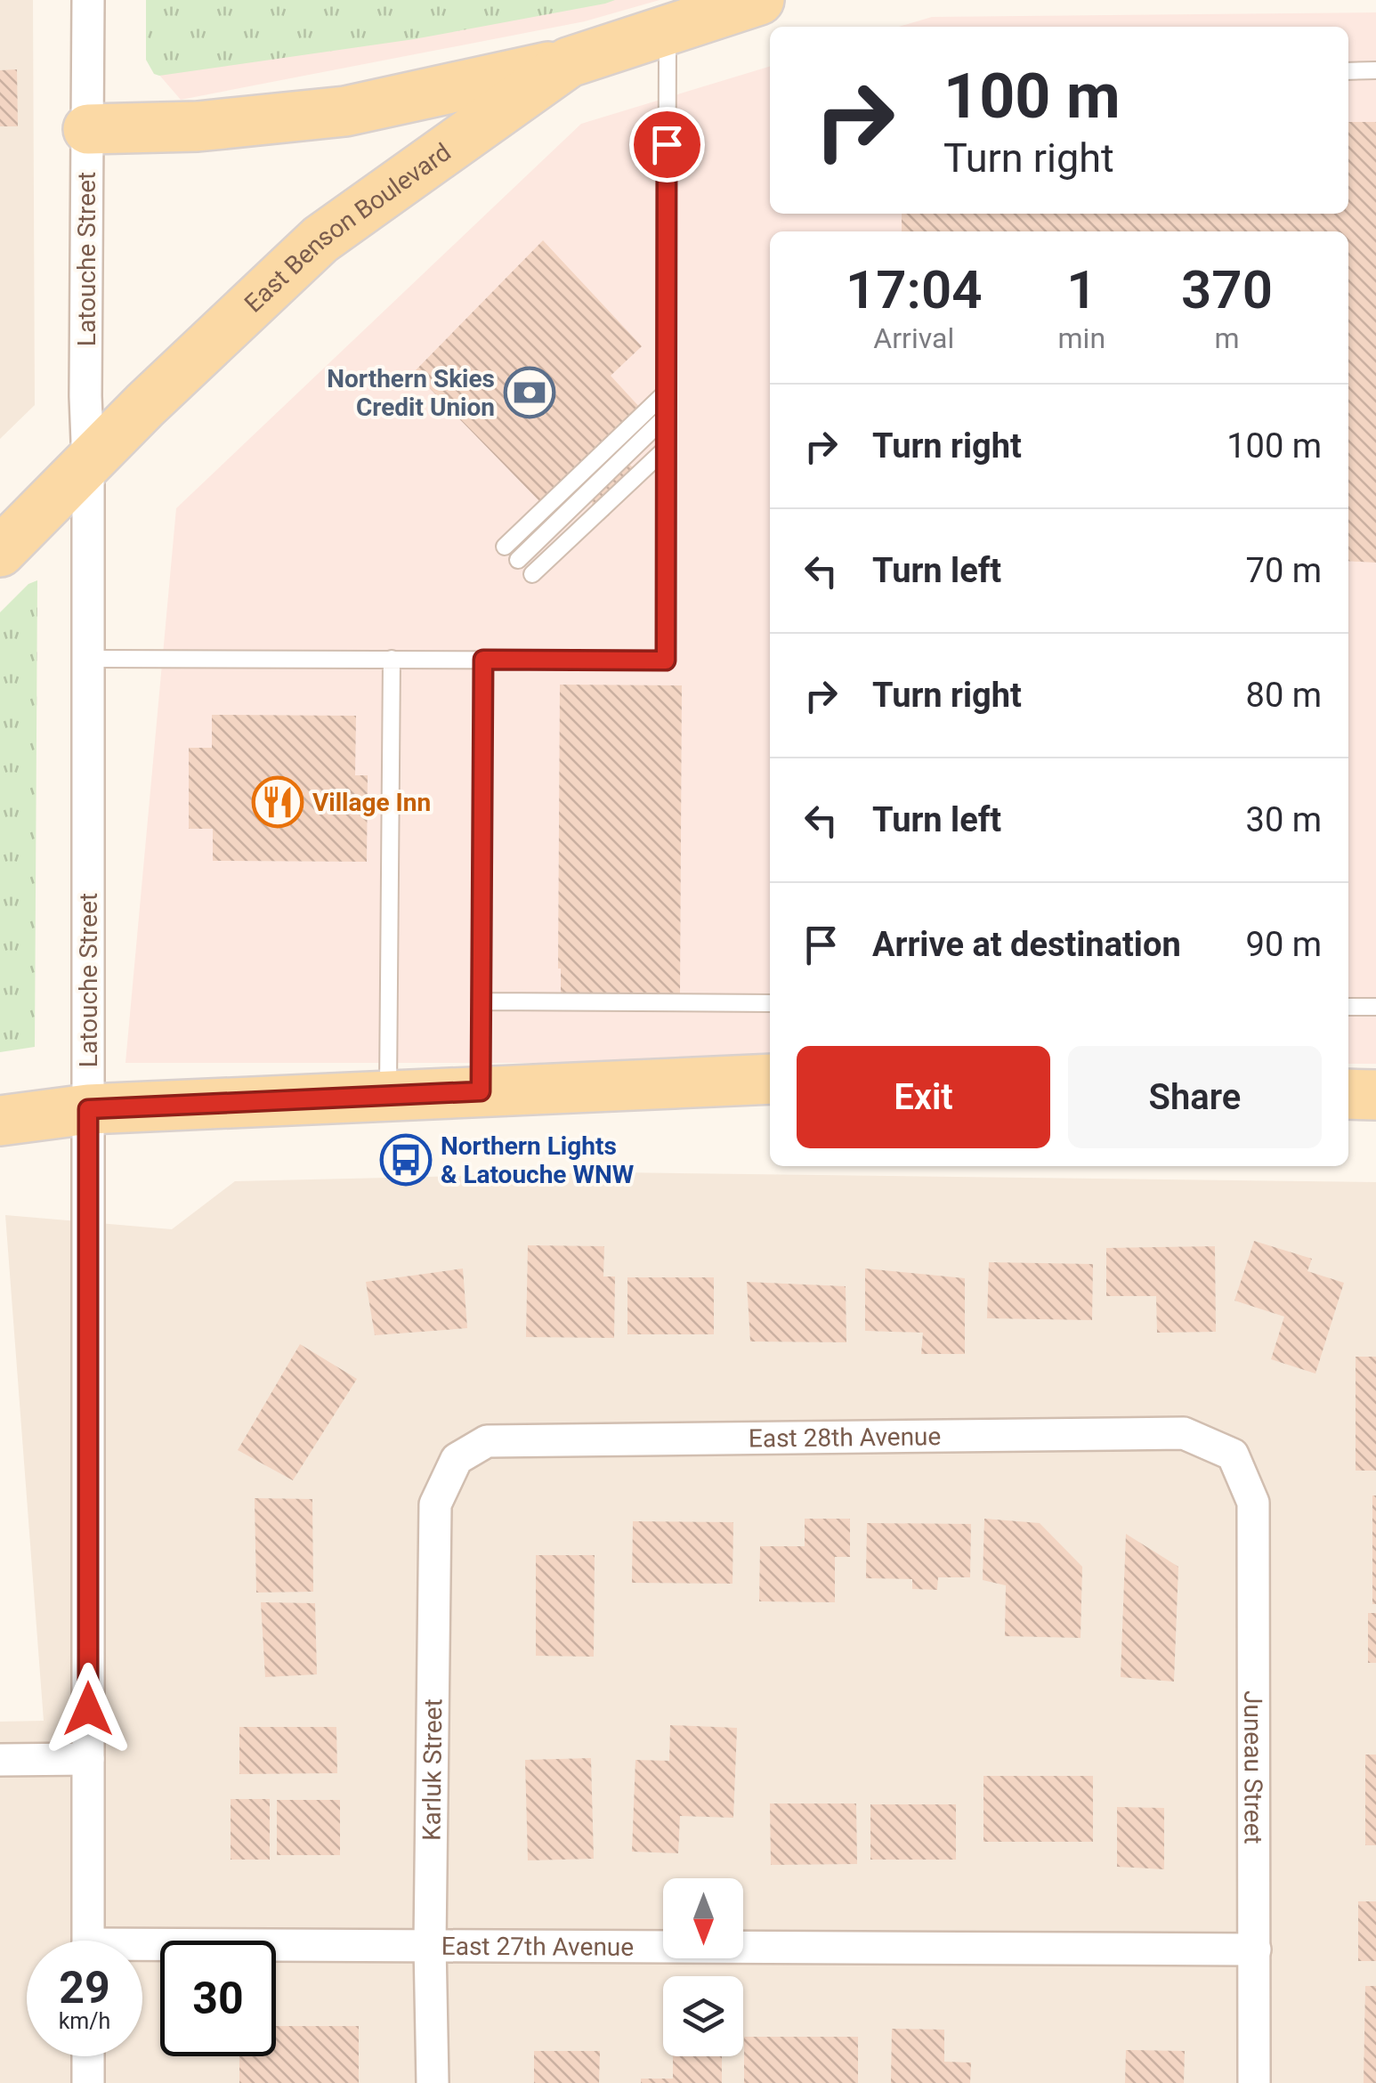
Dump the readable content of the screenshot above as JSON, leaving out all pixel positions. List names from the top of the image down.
{
  "streets": {
    "main road": ["East Benson Boulevard"],
    "street": [
      "Latouche Street",
      "East 28th Avenue",
      "Juneau Street",
      "Karluk Street",
      "East 27th Avenue"
    ]
  },
  "crossings": [
    ["East Benson Boulevard", "Latouche Street"],
    ["East 28th Avenue", "Juneau Street"],
    ["East 28th Avenue", "Karluk Street"],
    ["Juneau Street", "East 27th Avenue"],
    ["Karluk Street", "East 27th Avenue"]
  ],
  "places": {
    "bank": ["Northern Skies Credit Union"],
    "restaurant": ["Village Inn"],
    "bus stop": ["Northern Lights & Latouche WNW"]
  },
  "north": "bottom",
  "page": {
    "turn": ["100 m", "Turn right"],
    "eta": [
      "17:04",
      "Arrival",
      "1",
      "min",
      "370",
      "m"
    ],
    "list": [
      {
        "name": "Turn right",
        "value": "100 m"
      },
      {
        "name": "Turn left",
        "value": "70 m"
      },
      {
        "name": "Turn right",
        "value": "80 m"
      },
      {
        "name": "Turn left",
        "value": "30 m"
      },
      {
        "name": "Arrive at destination",
        "value": "90 m"
      }
    ],
    "buttons": ["Exit", "Share"],
    "speed": "29 km/h",
    "limit": "30"
  }
}
